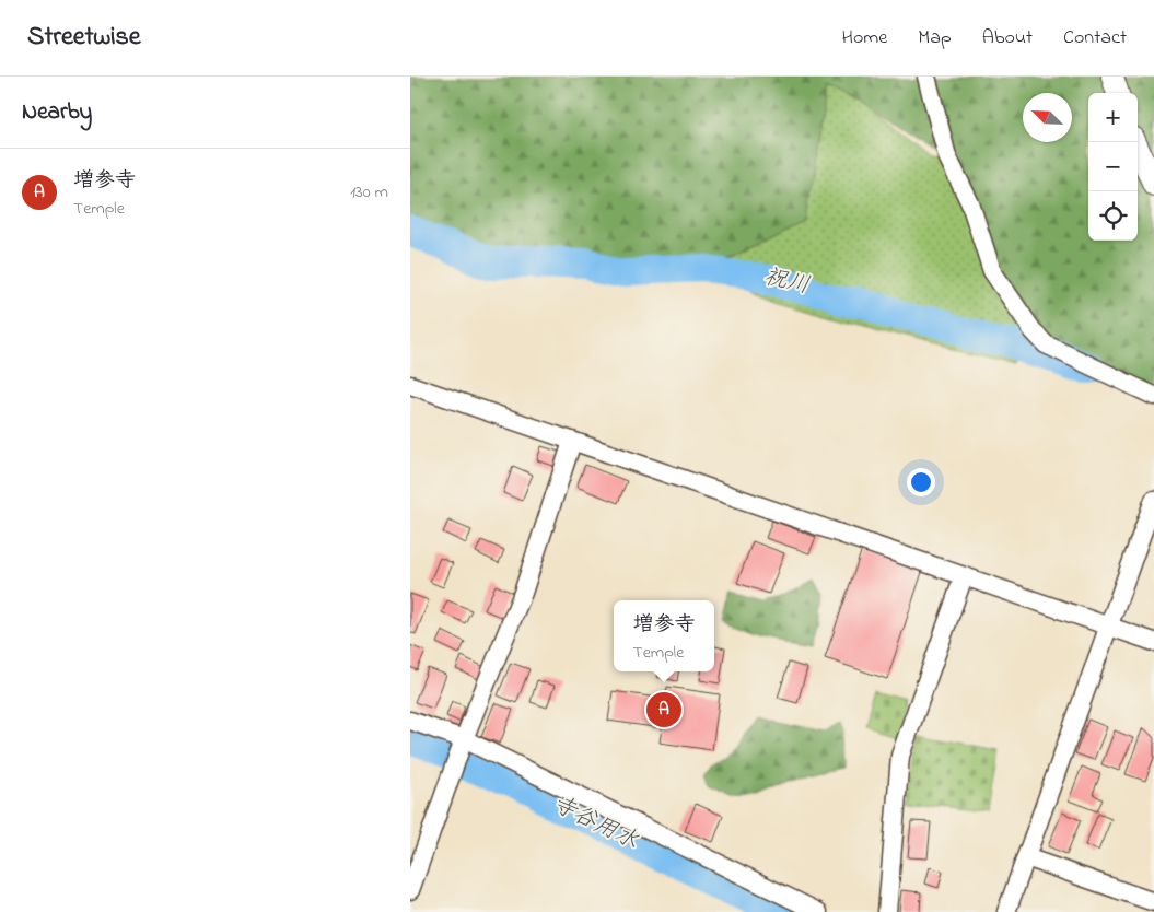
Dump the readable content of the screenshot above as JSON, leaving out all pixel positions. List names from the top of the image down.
{
  "water": ["祝川", "寺谷用水"],
  "north": "top left",
  "page": {
    "header": "Streetwise",
    "nav": [
      "Home",
      "Map",
      "About",
      "Contact"
    ],
    "heading": "Nearby",
    "map_buttons": ["+", "−"],
    "list": [
      {
        "mark": "A",
        "name": "増参寺",
        "note": "Temple",
        "value": "130 m"
      }
    ],
    "popup": ["増参寺", "Temple"],
    "pins": "A"
  }
}
